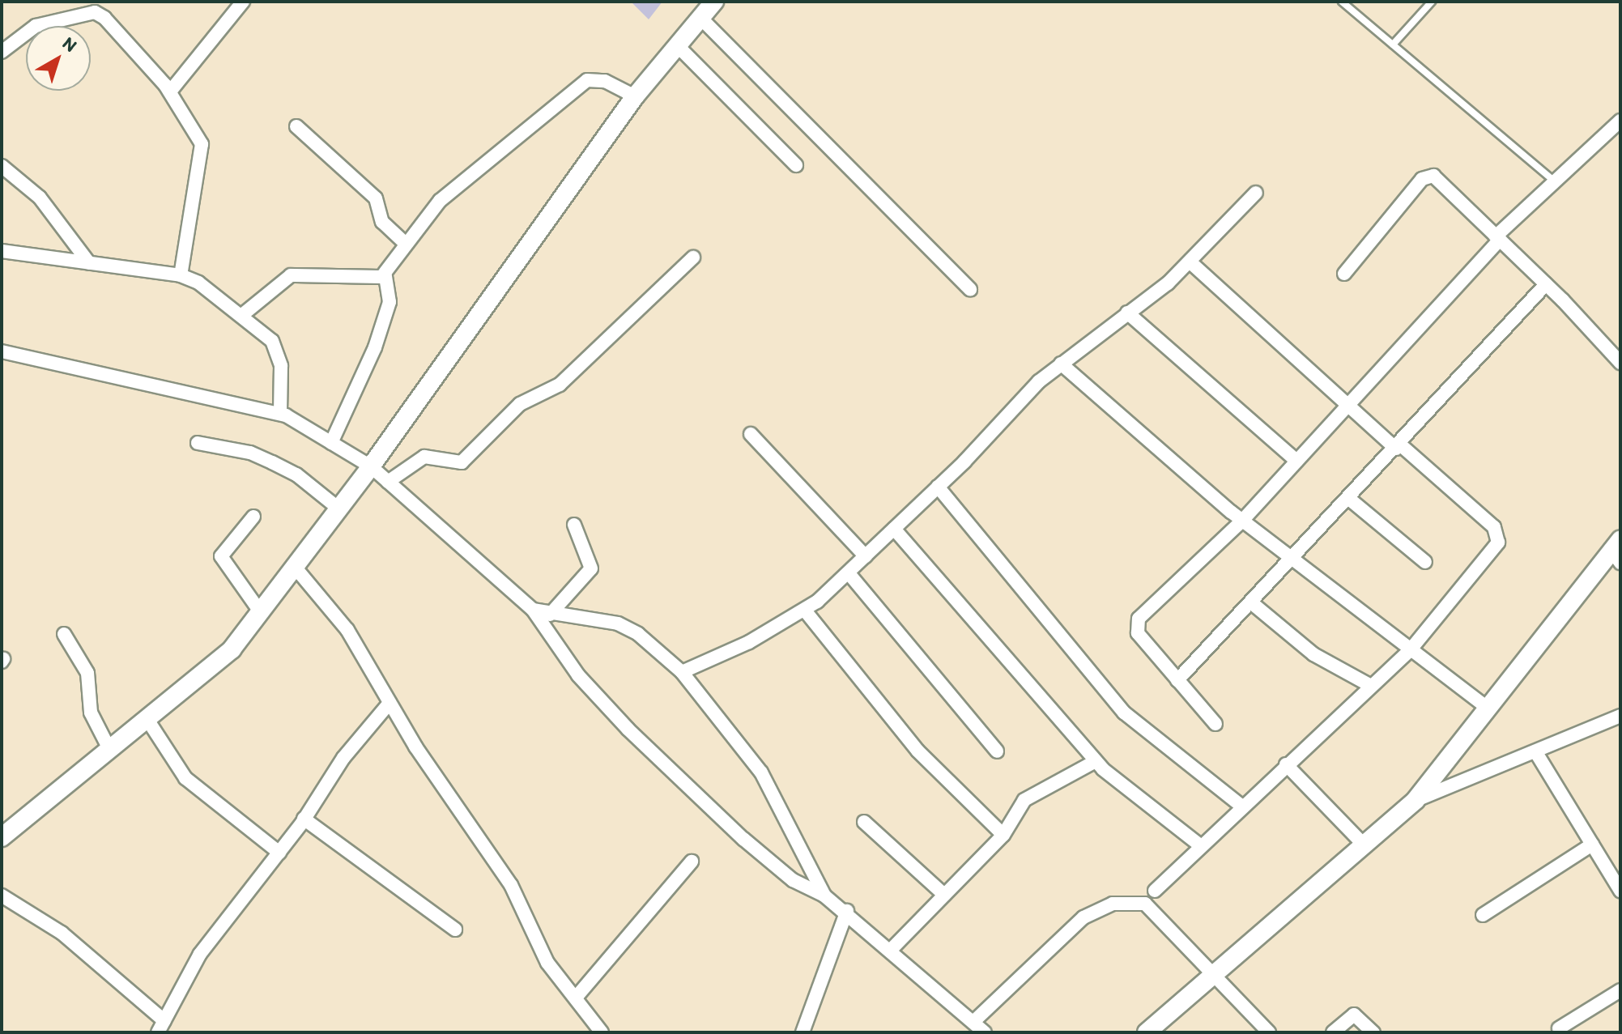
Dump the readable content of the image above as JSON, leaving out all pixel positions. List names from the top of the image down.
{
  "north": "top right"
}
